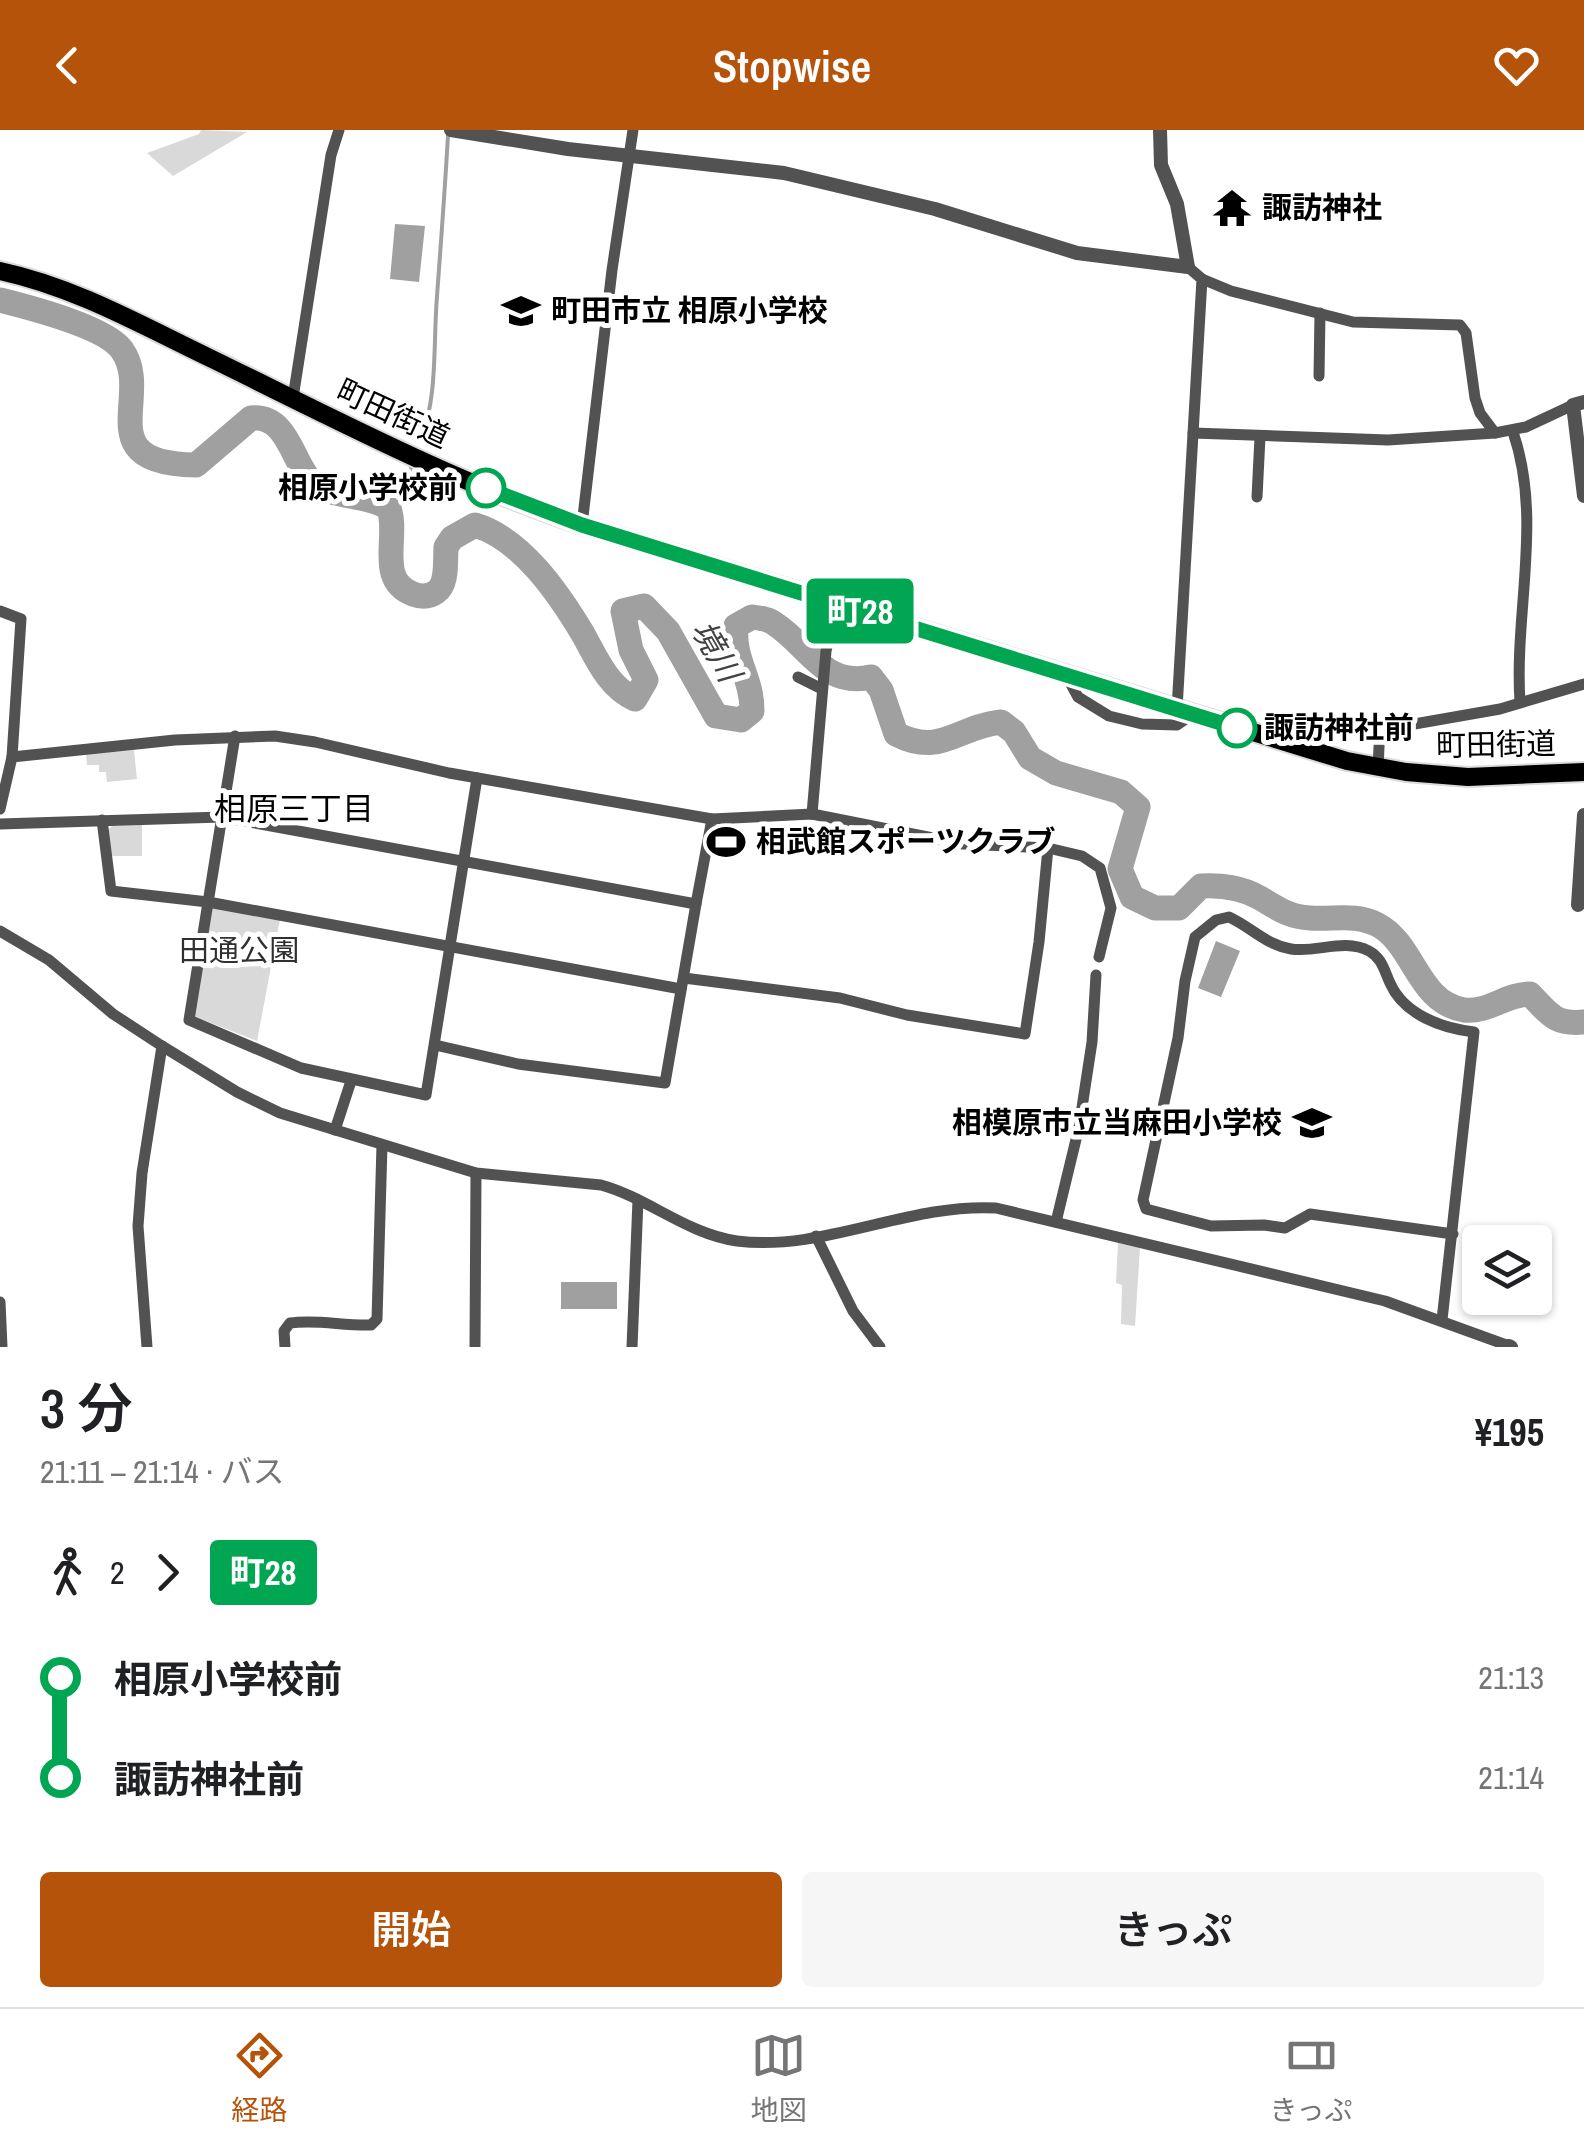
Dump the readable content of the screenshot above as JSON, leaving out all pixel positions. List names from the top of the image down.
{
  "streets": {
    "main road": ["町田街道"]
  },
  "districts": ["相原三丁目"],
  "water": ["境川"],
  "parks": ["田通公園"],
  "places": {
    "temple": ["諏訪神社"],
    "school or university": ["町田市立 相原小学校", "相模原市立当麻田小学校"],
    "other": ["相原小学校前", "諏訪神社前"],
    "sports": ["相武館スポーツクラブ"]
  },
  "lines": ["bus line 町28"],
  "page": {
    "header": "Stopwise",
    "on_map": "町28",
    "heading": ["3 分", "21:11 – 21:14 · バス", "¥195"],
    "legs": ["2", "町28"],
    "list": [
      {
        "name": "相原小学校前",
        "value": "21:13"
      },
      {
        "name": "諏訪神社前",
        "value": "21:14"
      }
    ],
    "buttons": ["開始", "きっぷ"],
    "tabs": ["経路", "地図", "きっぷ"]
  }
}
